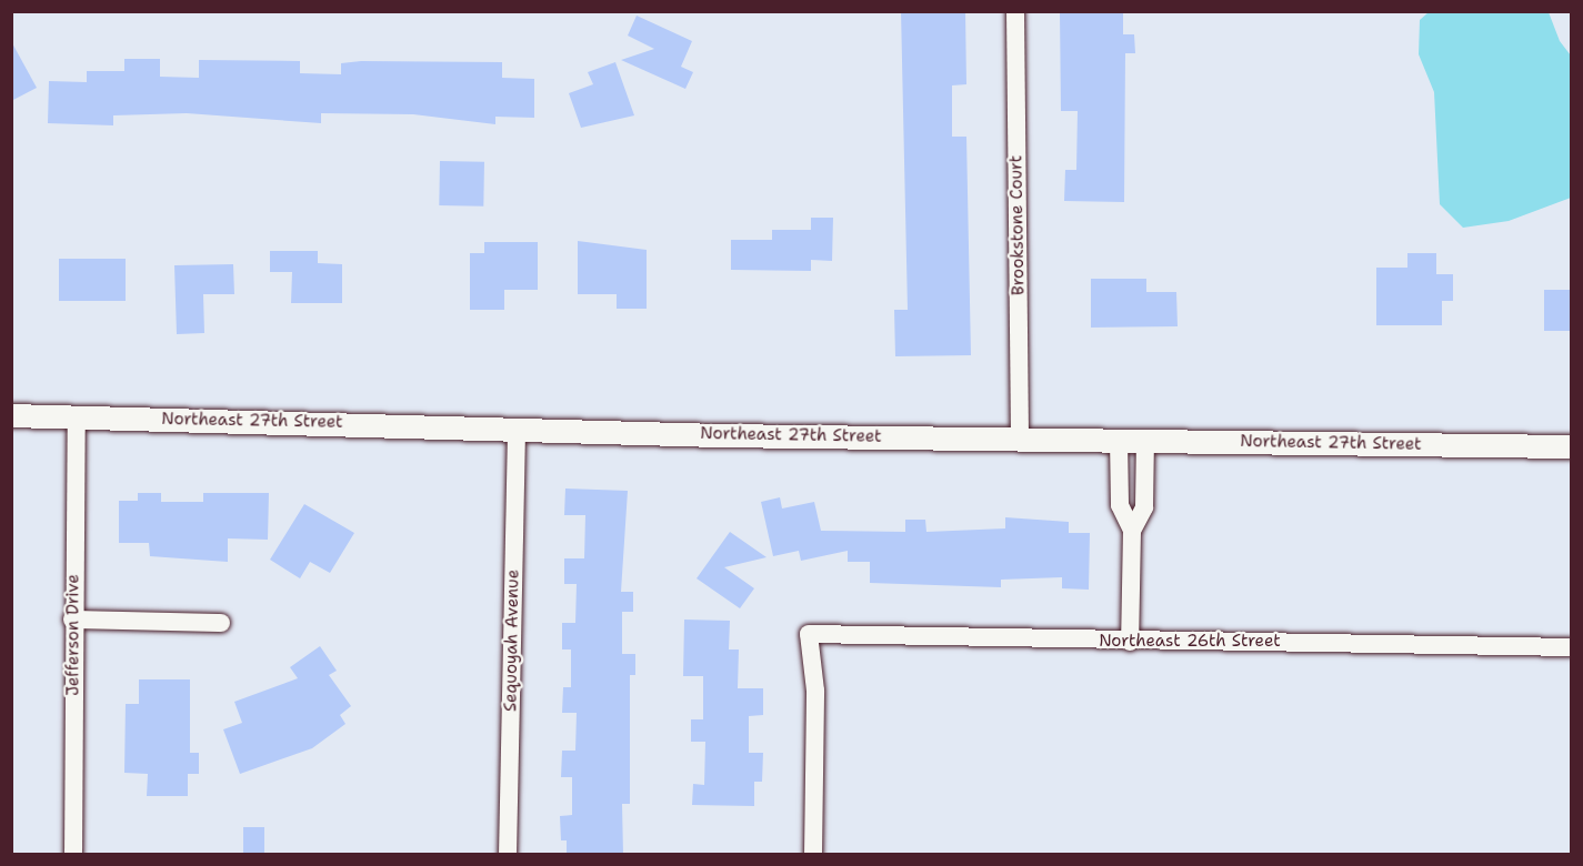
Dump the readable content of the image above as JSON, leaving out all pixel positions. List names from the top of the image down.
{
  "streets": {
    "street": [
      "Brookstone Court",
      "Northeast 27th Street",
      "Jefferson Drive",
      "Sequoyah Avenue",
      "Northeast 26th Street"
    ]
  },
  "crossings": [
    ["Brookstone Court", "Northeast 27th Street"],
    ["Northeast 27th Street", "Jefferson Drive"],
    ["Northeast 27th Street", "Sequoyah Avenue"]
  ]
}
